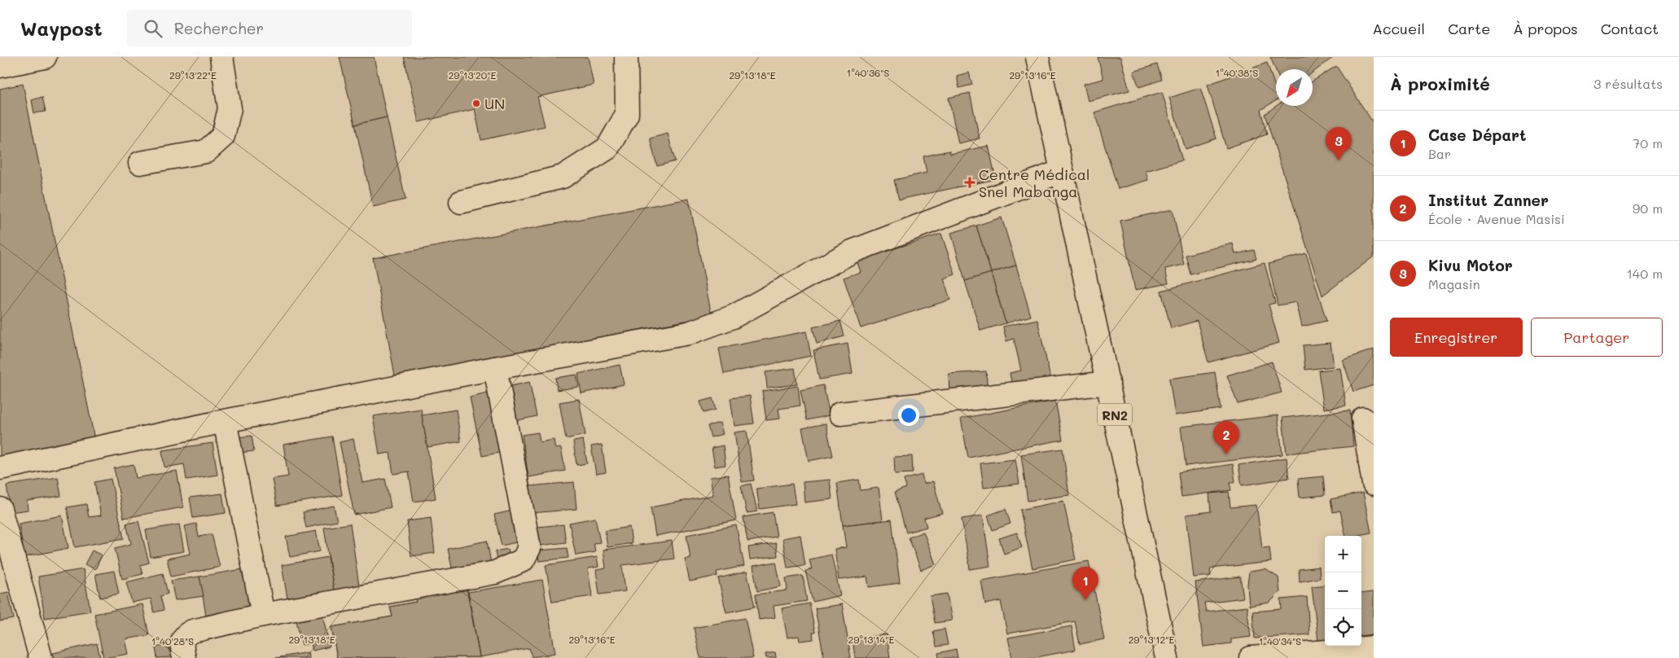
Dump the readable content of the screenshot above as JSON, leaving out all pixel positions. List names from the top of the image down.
{
  "streets": {
    "main road": ["RN2"]
  },
  "places": {
    "other": ["UN"],
    "health": ["Centre Médical Snel Mabanga"]
  },
  "north": "bottom left",
  "page": {
    "header": "Waypost",
    "search": "Rechercher",
    "nav": [
      "Accueil",
      "Carte",
      "À propos",
      "Contact"
    ],
    "heading": ["À proximité", "3 résultats"],
    "list": [
      {
        "mark": "1",
        "name": "Case Départ",
        "note": "Bar",
        "value": "70 m"
      },
      {
        "mark": "2",
        "name": "Institut Zanner",
        "note": "École · Avenue Masisi",
        "value": "90 m"
      },
      {
        "mark": "3",
        "name": "Kivu Motor",
        "note": "Magasin",
        "value": "140 m"
      }
    ],
    "pins": ["3", "2", "1"],
    "buttons": ["Enregistrer", "Partager"],
    "map_buttons": ["+", "−"]
  },
  "coordinates": [
    "1°40'38\"S",
    "1°40'36\"S",
    "29°13'22\"E",
    "29°13'20\"E",
    "29°13'18\"E",
    "29°13'16\"E",
    "29°13'14\"E",
    "29°13'12\"E",
    "1°40'28\"S",
    "1°40'34\"S"
  ]
}
